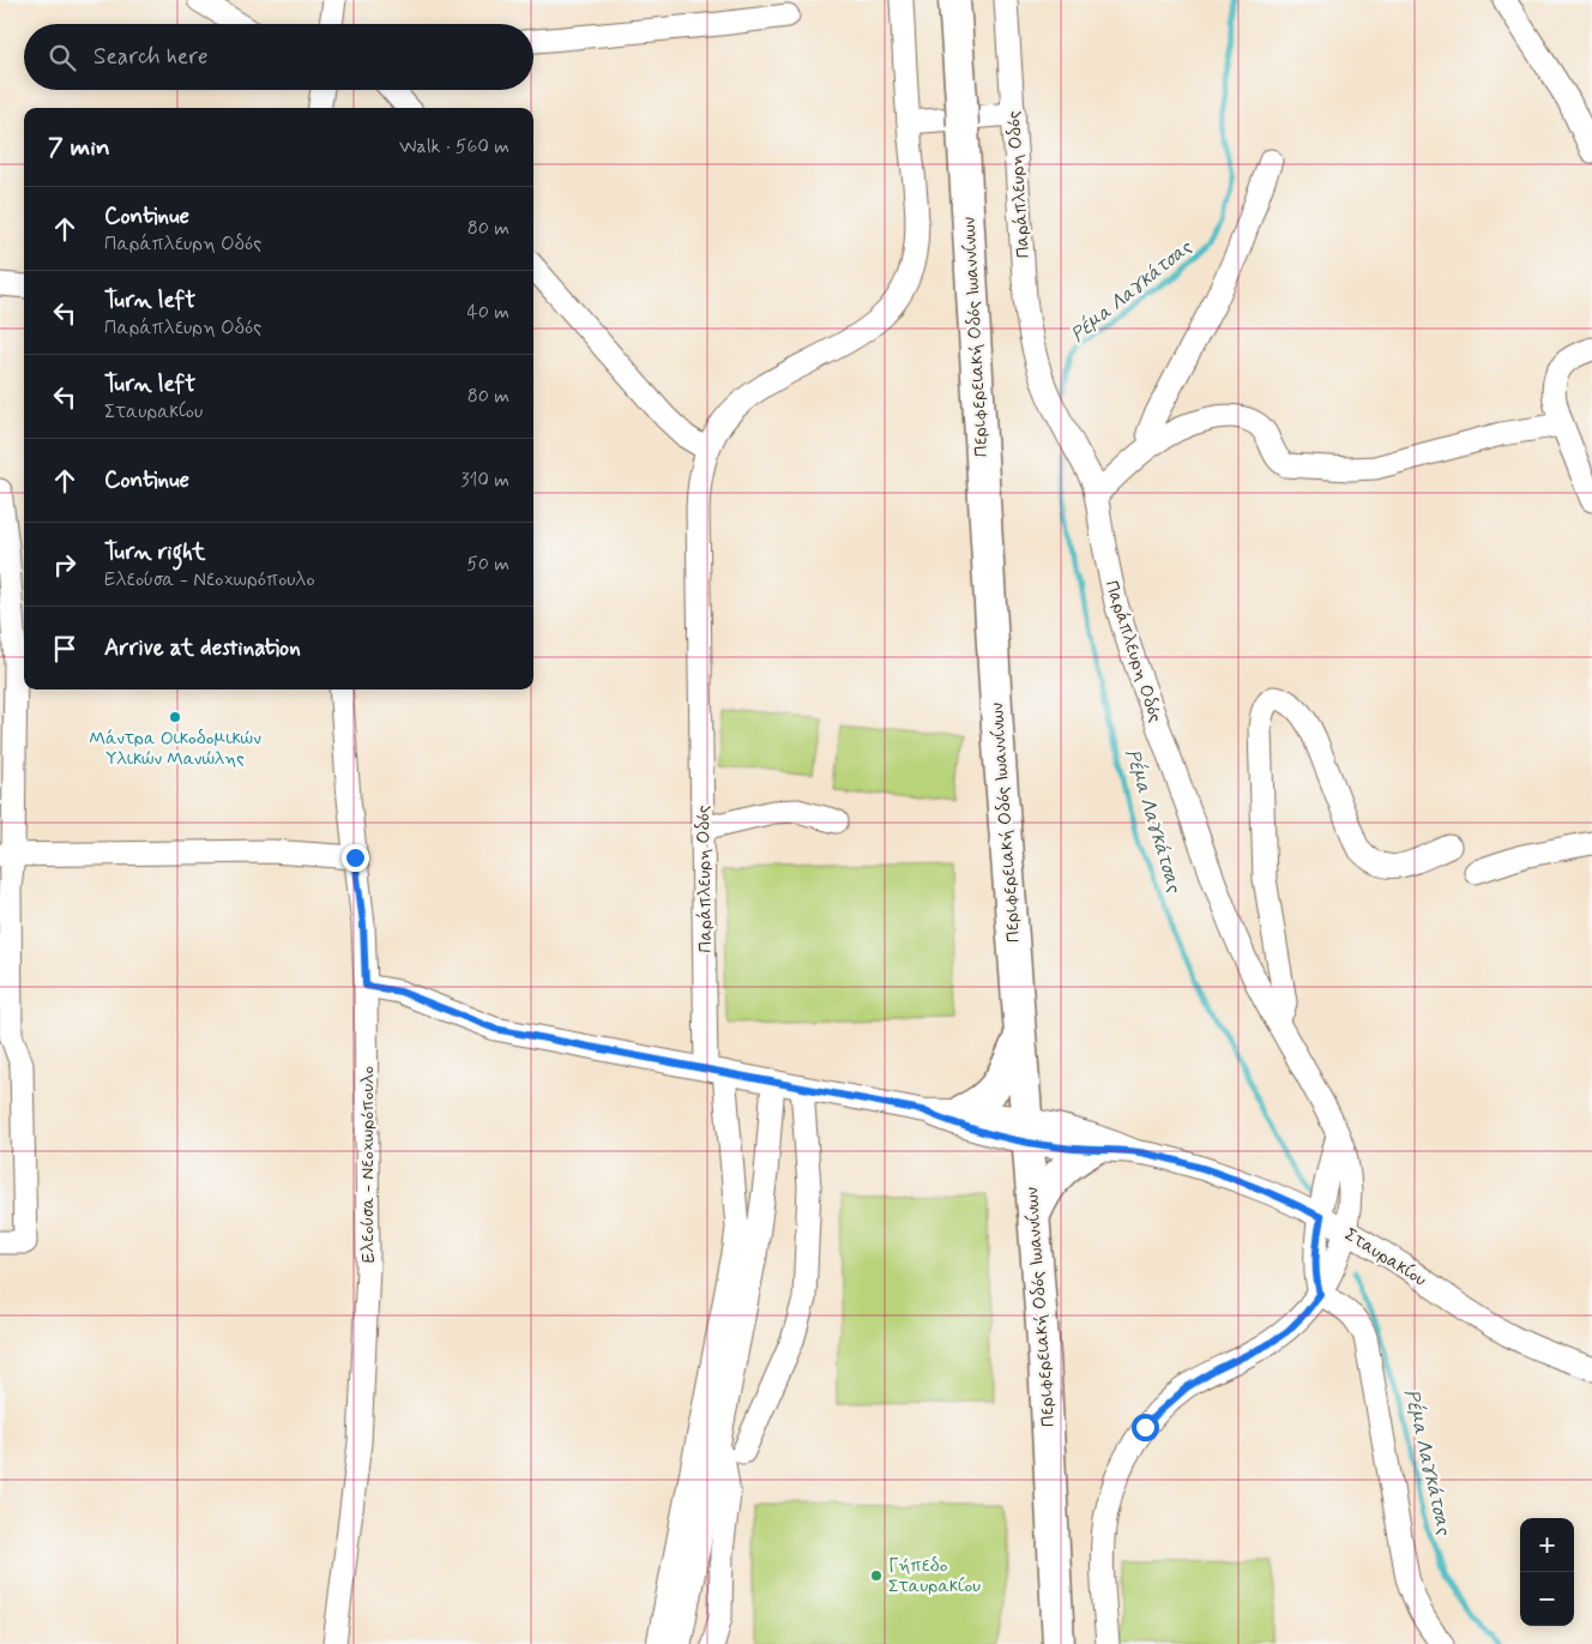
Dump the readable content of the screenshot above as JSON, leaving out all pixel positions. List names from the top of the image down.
{
  "streets": {
    "highway": ["Περιφερειακή Οδός Ιωαννίνων"],
    "street": ["Παράπλευρη Οδός", "Ελεούσα - Νεοχωρόπουλο", "Σταυρακίου"]
  },
  "crossings": [
    ["Παράπλευρη Οδός", "Σταυρακίου"]
  ],
  "water": ["Ρέμα Λαγκάτσας"],
  "places": ["Μάντρα Οικοδομικών Υλικών Μανώλης", "Γήπεδο Σταυρακίου"],
  "page": {
    "search": "Search here",
    "heading": ["7 min", "Walk · 560 m"],
    "list": [
      ["Continue", "Παράπλευρη Οδός", "80 m"],
      ["Turn left", "Παράπλευρη Οδός", "40 m"],
      ["Turn left", "Σταυρακίου", "80 m"],
      ["Continue", "310 m"],
      ["Turn right", "Ελεούσα - Νεοχωρόπουλο", "50 m"],
      "Arrive at destination"
    ],
    "map_buttons": ["+", "−"]
  }
}
